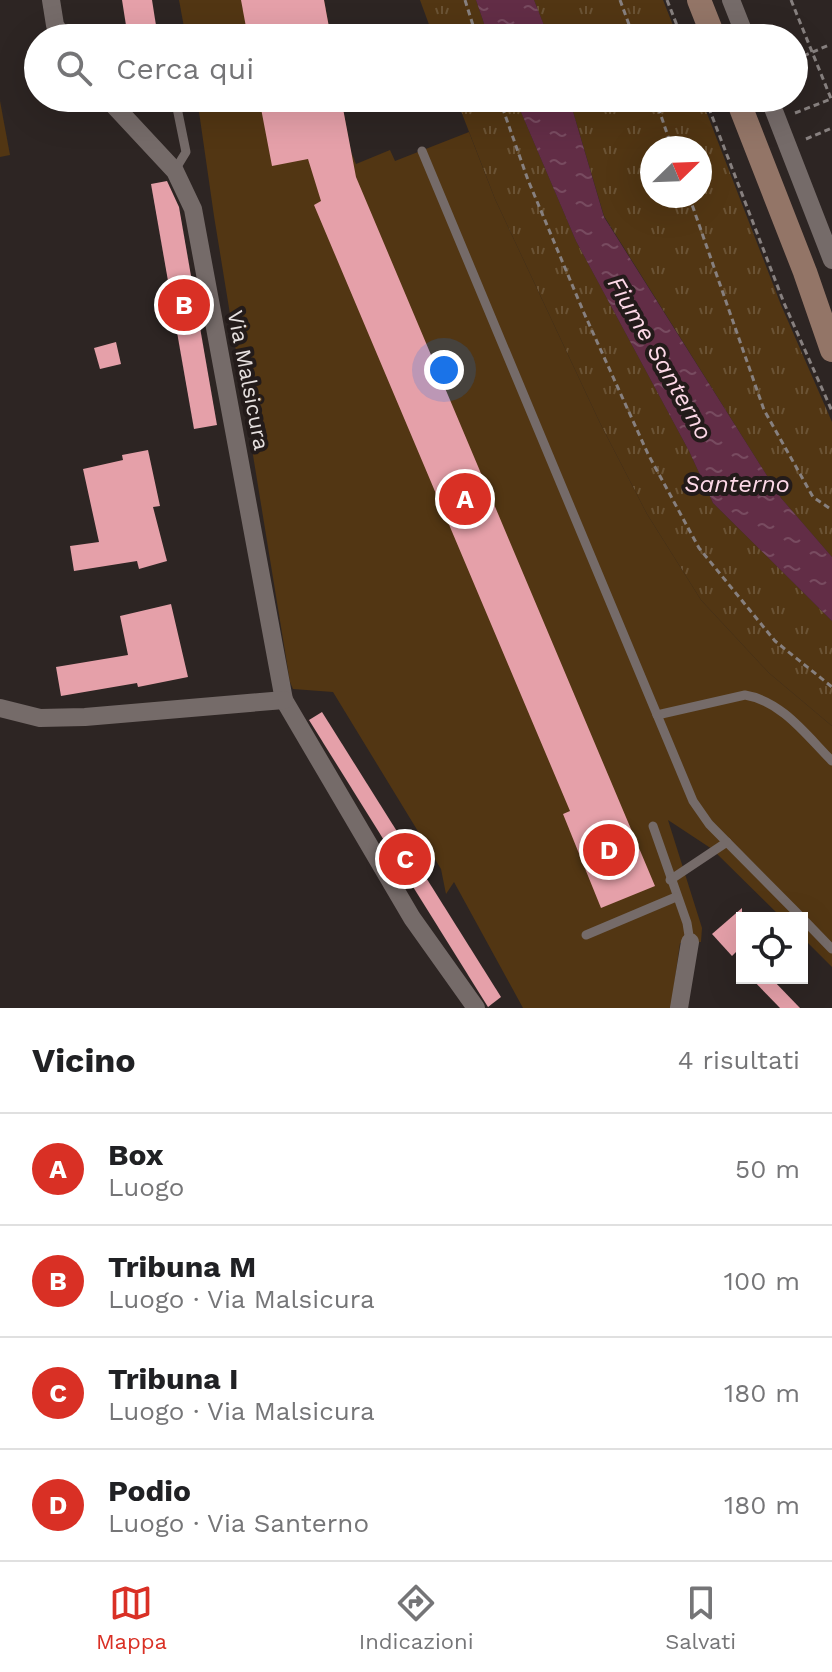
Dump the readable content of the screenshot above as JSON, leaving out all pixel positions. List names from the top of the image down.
{
  "streets": {
    "street": ["Via Malsicura"]
  },
  "water": ["Fiume Santerno", "Santerno"],
  "north": "top right",
  "page": {
    "search": "Cerca qui",
    "pins": [
      "B",
      "A",
      "D",
      "C"
    ],
    "heading": ["Vicino", "4 risultati"],
    "list": [
      {
        "mark": "A",
        "name": "Box",
        "note": "Luogo",
        "value": "50 m"
      },
      {
        "mark": "B",
        "name": "Tribuna M",
        "note": "Luogo · Via Malsicura",
        "value": "100 m"
      },
      {
        "mark": "C",
        "name": "Tribuna I",
        "note": "Luogo · Via Malsicura",
        "value": "180 m"
      },
      {
        "mark": "D",
        "name": "Podio",
        "note": "Luogo · Via Santerno",
        "value": "180 m"
      }
    ],
    "nav": ["Mappa", "Indicazioni", "Salvati"]
  }
}
